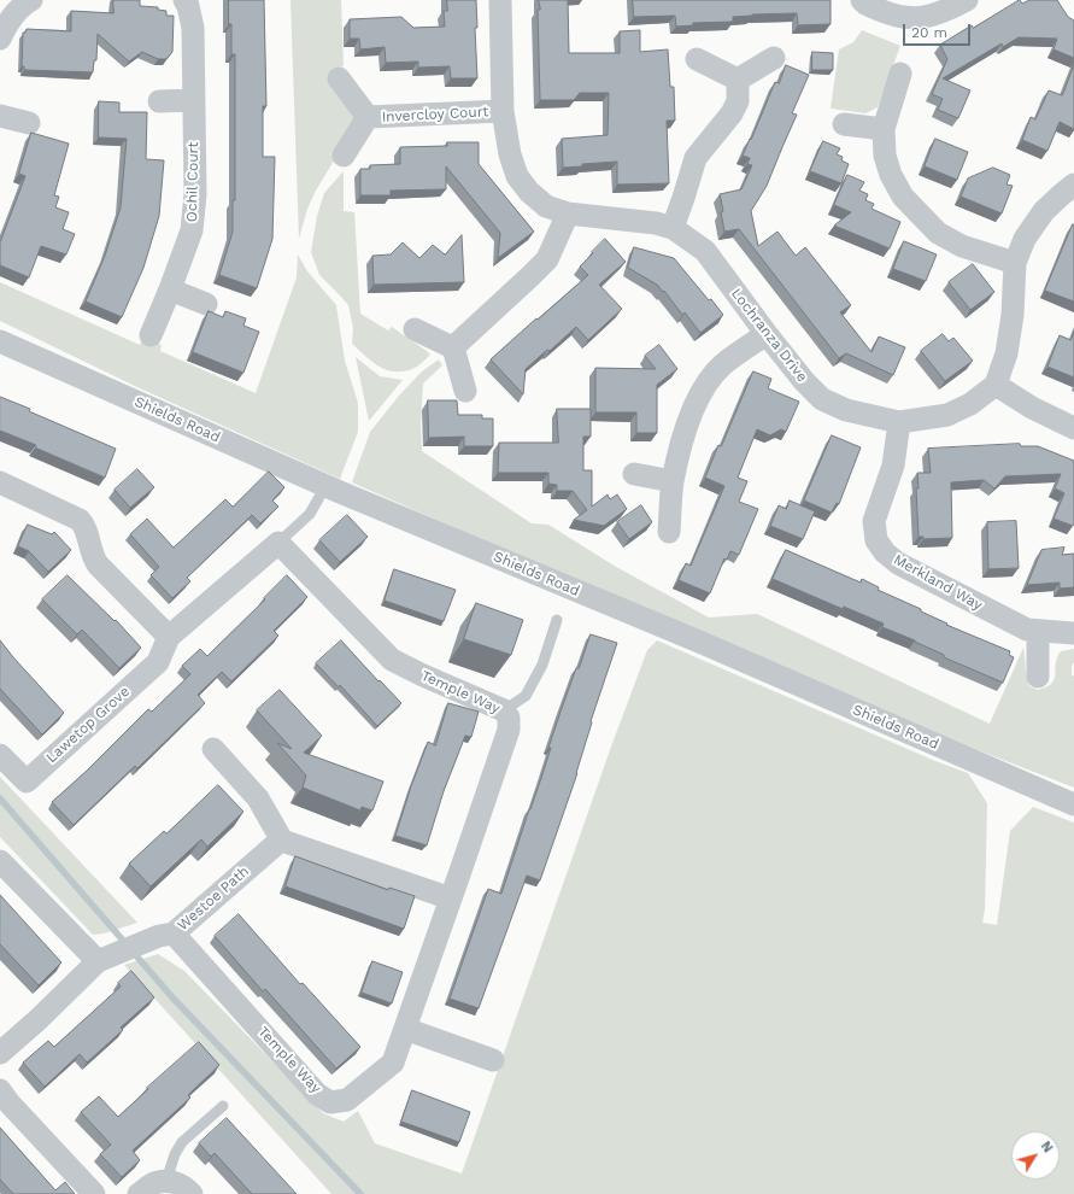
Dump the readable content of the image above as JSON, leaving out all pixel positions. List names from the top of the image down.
{
  "streets": {
    "street": [
      "Invercloy Court",
      "Ochil Court",
      "Lochranza Drive",
      "Shields Road",
      "Merkland Way",
      "Temple Way",
      "Lawetop Grove",
      "Westoe Path"
    ]
  },
  "crossings": [
    ["Invercloy Court", "Lochranza Drive"],
    ["Lochranza Drive", "Merkland Way"],
    ["Temple Way", "Westoe Path"]
  ],
  "scale_bar": "20 m",
  "north": "top right"
}
